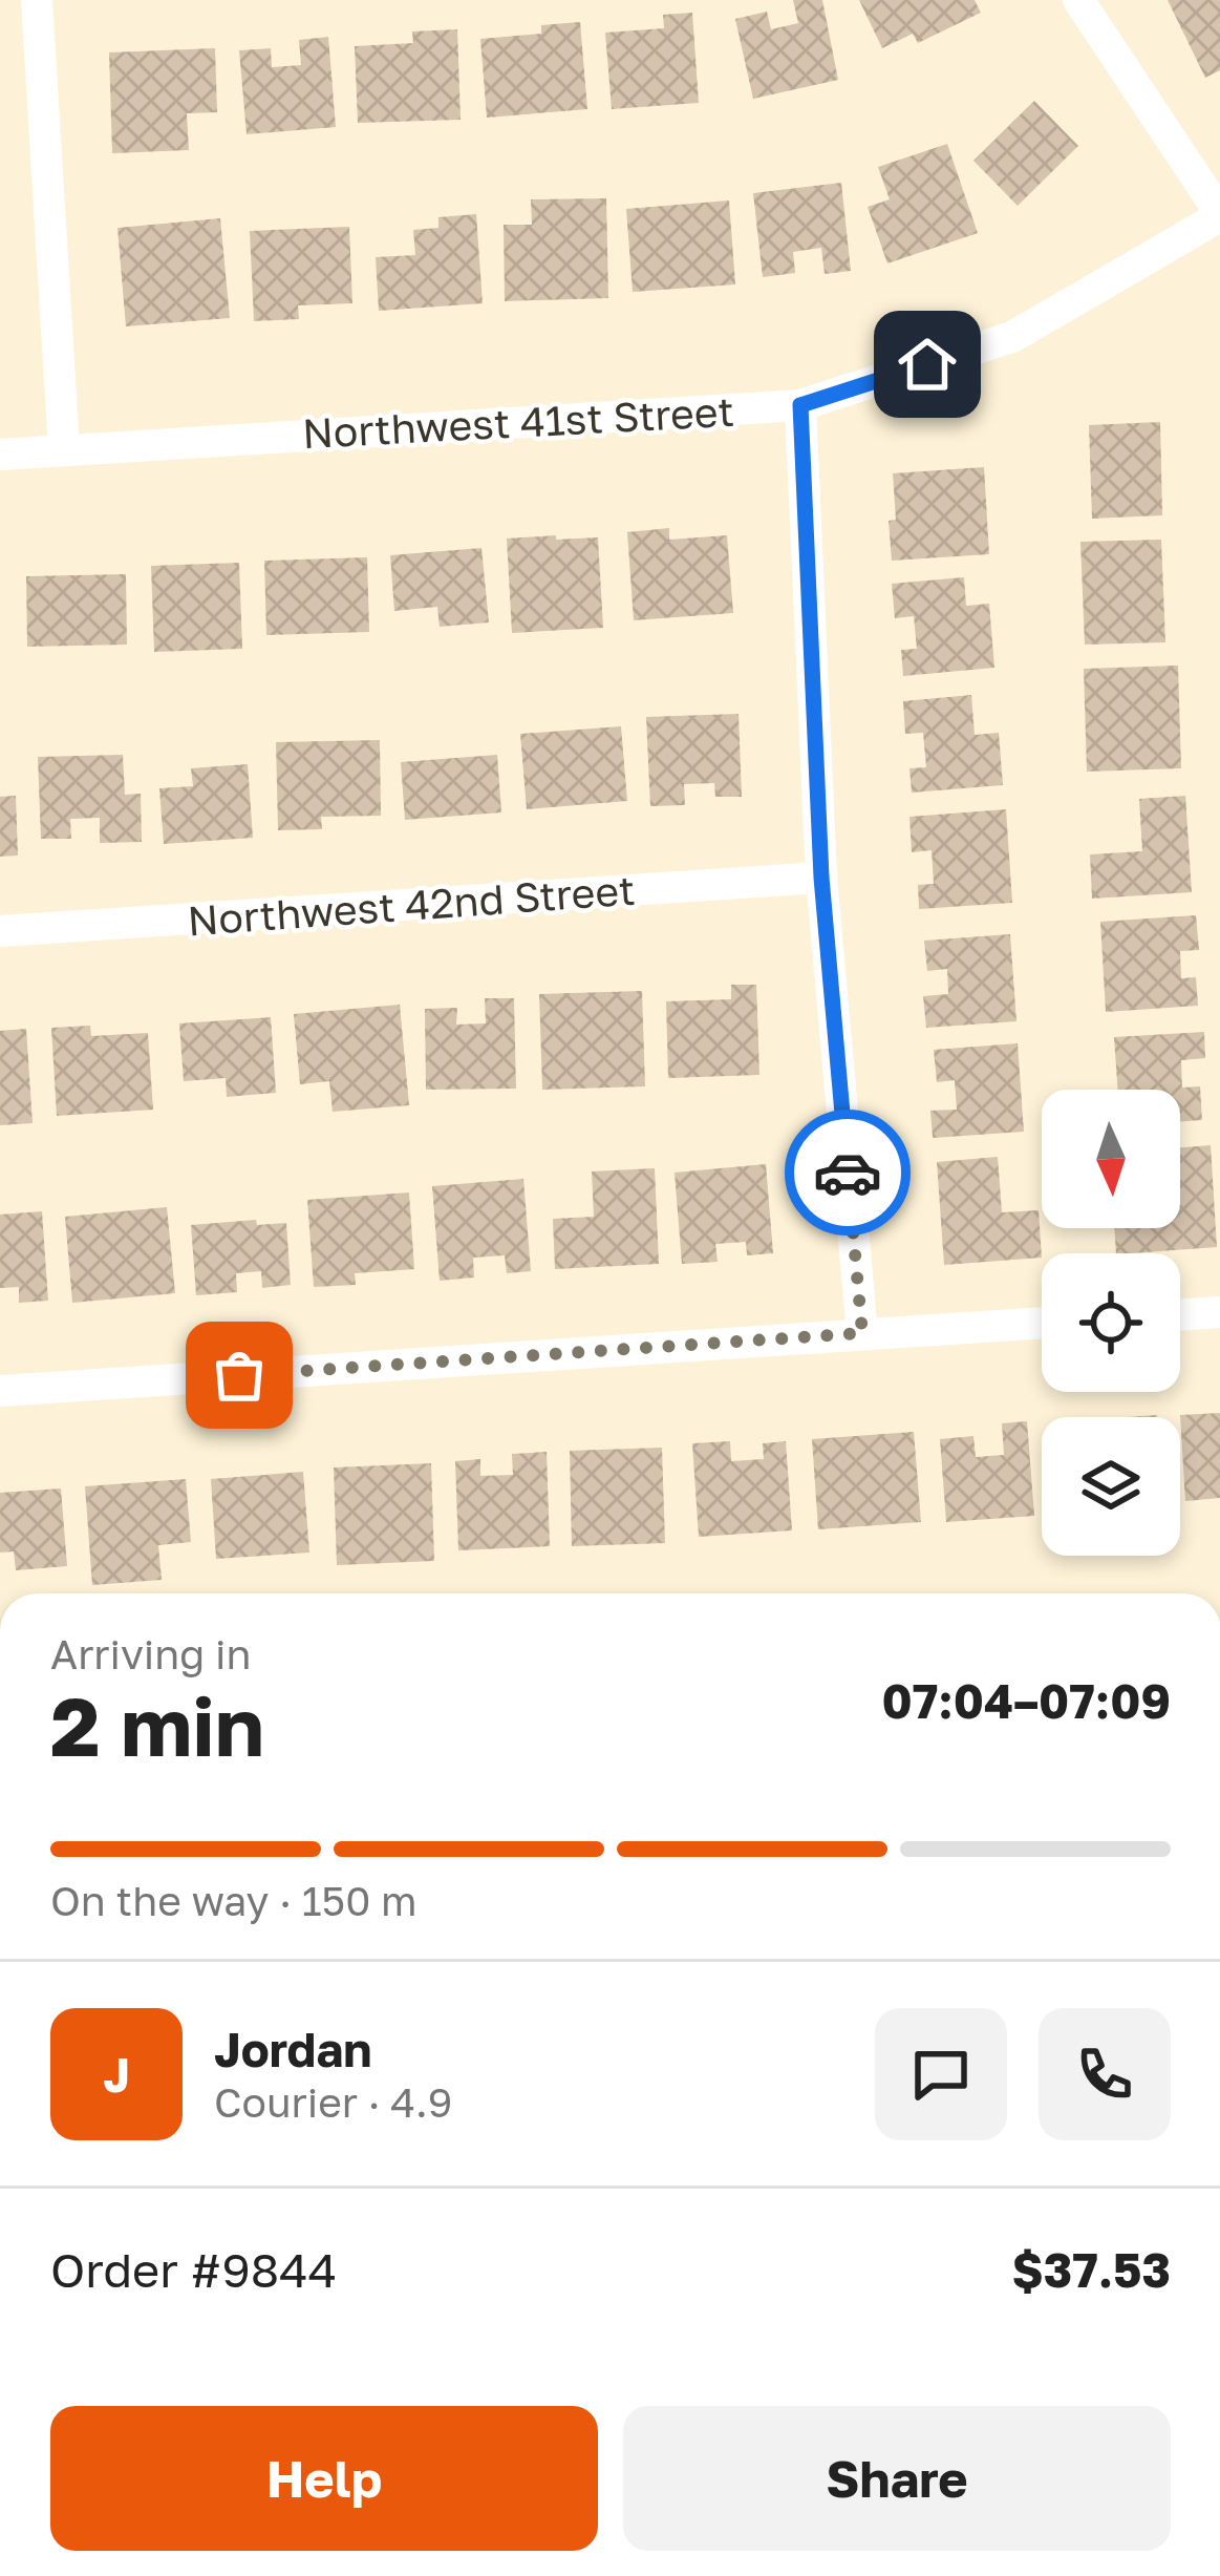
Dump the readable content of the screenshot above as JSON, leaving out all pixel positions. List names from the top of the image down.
{
  "streets": {
    "street": ["Northwest 41st Street", "Northwest 42nd Street"]
  },
  "north": "bottom",
  "page": {
    "heading": ["2 min", "Arriving in", "07:04–07:09"],
    "panel": [
      "Jordan",
      "Courier · 4.9",
      "Order #9844",
      "$37.53"
    ],
    "bar": "On the way · 150 m",
    "round": "J",
    "buttons": ["Help", "Share"]
  }
}
